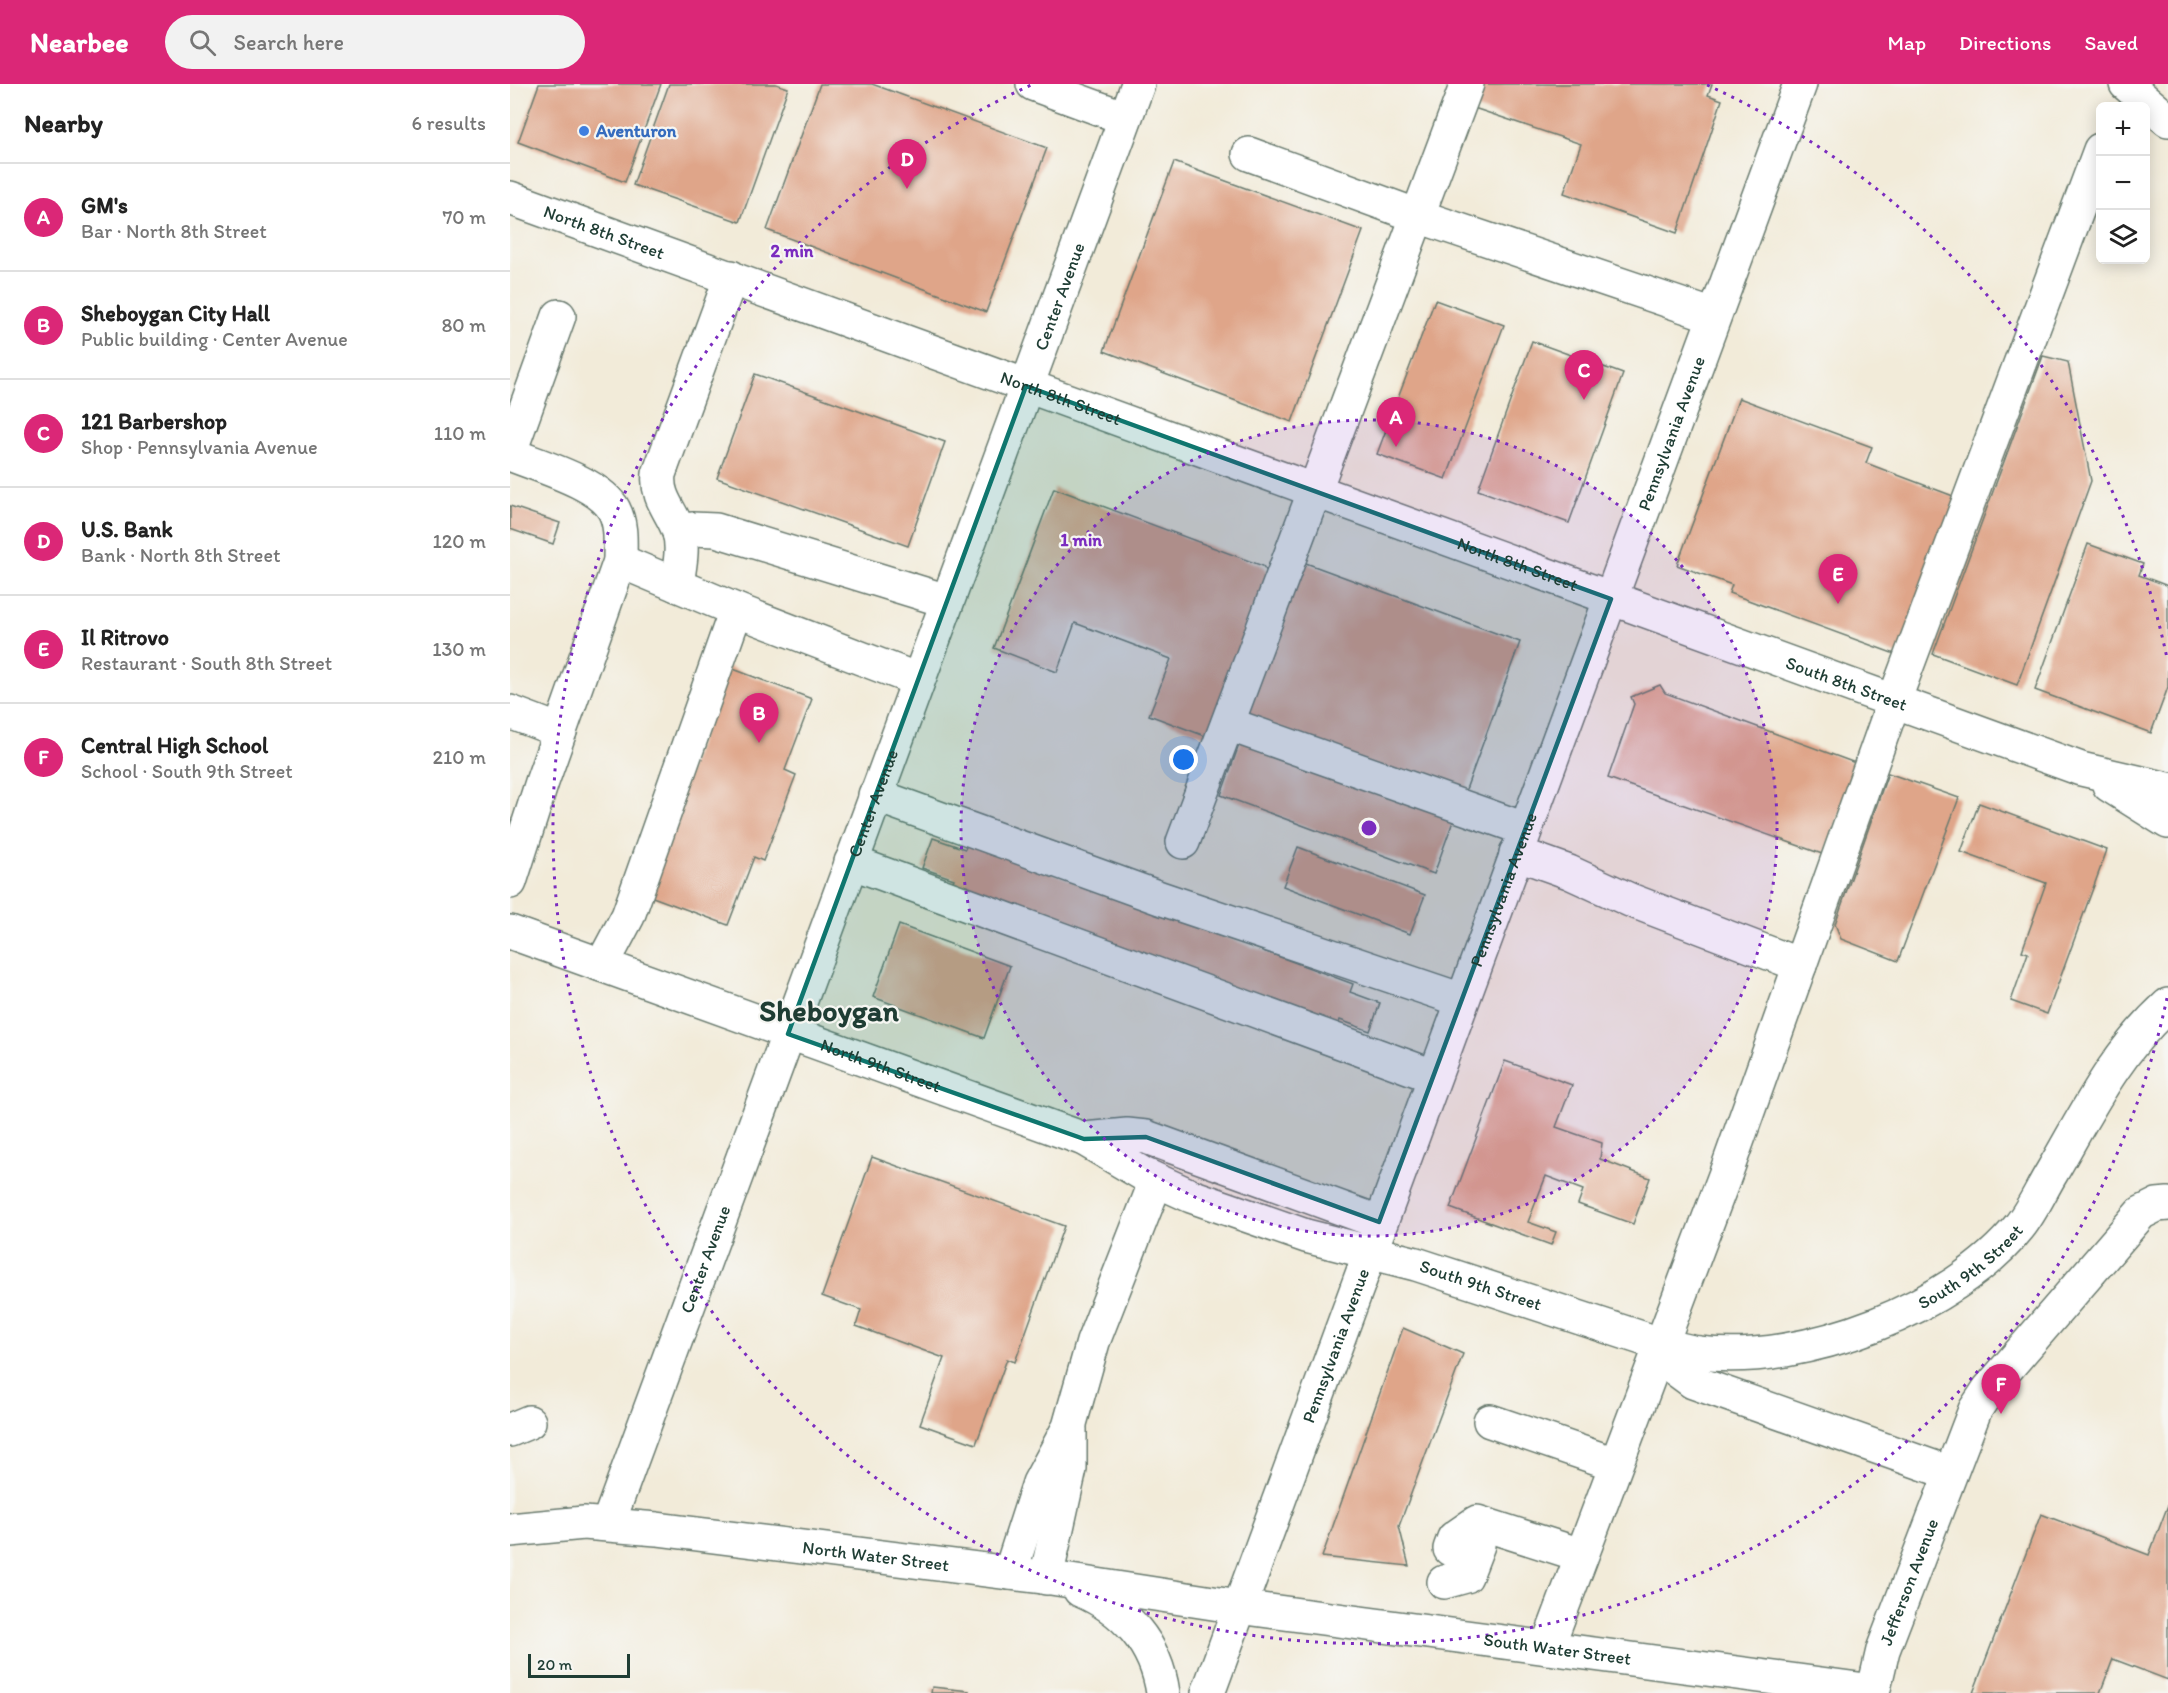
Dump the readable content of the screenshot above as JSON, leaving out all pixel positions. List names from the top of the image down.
{
  "streets": {
    "street": [
      "North 8th Street",
      "Center Avenue",
      "Pennsylvania Avenue",
      "South 8th Street",
      "North 9th Street",
      "South 9th Street",
      "North Water Street",
      "Jefferson Avenue",
      "South Water Street"
    ]
  },
  "crossings": [
    ["North 8th Street", "Center Avenue"],
    ["North 8th Street", "Pennsylvania Avenue"],
    ["North 8th Street", "South 8th Street"],
    ["Center Avenue", "North 9th Street"],
    ["Center Avenue", "North Water Street"],
    ["Pennsylvania Avenue", "South 8th Street"],
    ["Pennsylvania Avenue", "North 9th Street"],
    ["Pennsylvania Avenue", "South 9th Street"],
    ["Pennsylvania Avenue", "North Water Street"],
    ["Pennsylvania Avenue", "South Water Street"],
    ["North 9th Street", "South 9th Street"],
    ["North Water Street", "South Water Street"],
    ["Jefferson Avenue", "South Water Street"]
  ],
  "districts": ["Sheboygan"],
  "places": ["Aventuron"],
  "scale_bar": "20 m",
  "page": {
    "header": "Nearbee",
    "search": "Search here",
    "nav": ["Map", "Directions", "Saved"],
    "heading": ["Nearby", "6 results"],
    "map_buttons": ["+", "−"],
    "pins": [
      "D",
      "C",
      "A",
      "E",
      "B",
      "F"
    ],
    "list": [
      {
        "mark": "A",
        "name": "GM's",
        "note": "Bar · North 8th Street",
        "value": "70 m"
      },
      {
        "mark": "B",
        "name": "Sheboygan City Hall",
        "note": "Public building · Center Avenue",
        "value": "80 m"
      },
      {
        "mark": "C",
        "name": "121 Barbershop",
        "note": "Shop · Pennsylvania Avenue",
        "value": "110 m"
      },
      {
        "mark": "D",
        "name": "U.S. Bank",
        "note": "Bank · North 8th Street",
        "value": "120 m"
      },
      {
        "mark": "E",
        "name": "Il Ritrovo",
        "note": "Restaurant · South 8th Street",
        "value": "130 m"
      },
      {
        "mark": "F",
        "name": "Central High School",
        "note": "School · South 9th Street",
        "value": "210 m"
      }
    ],
    "scale": "20 m"
  },
  "rings": ["2 min", "1 min"]
}
